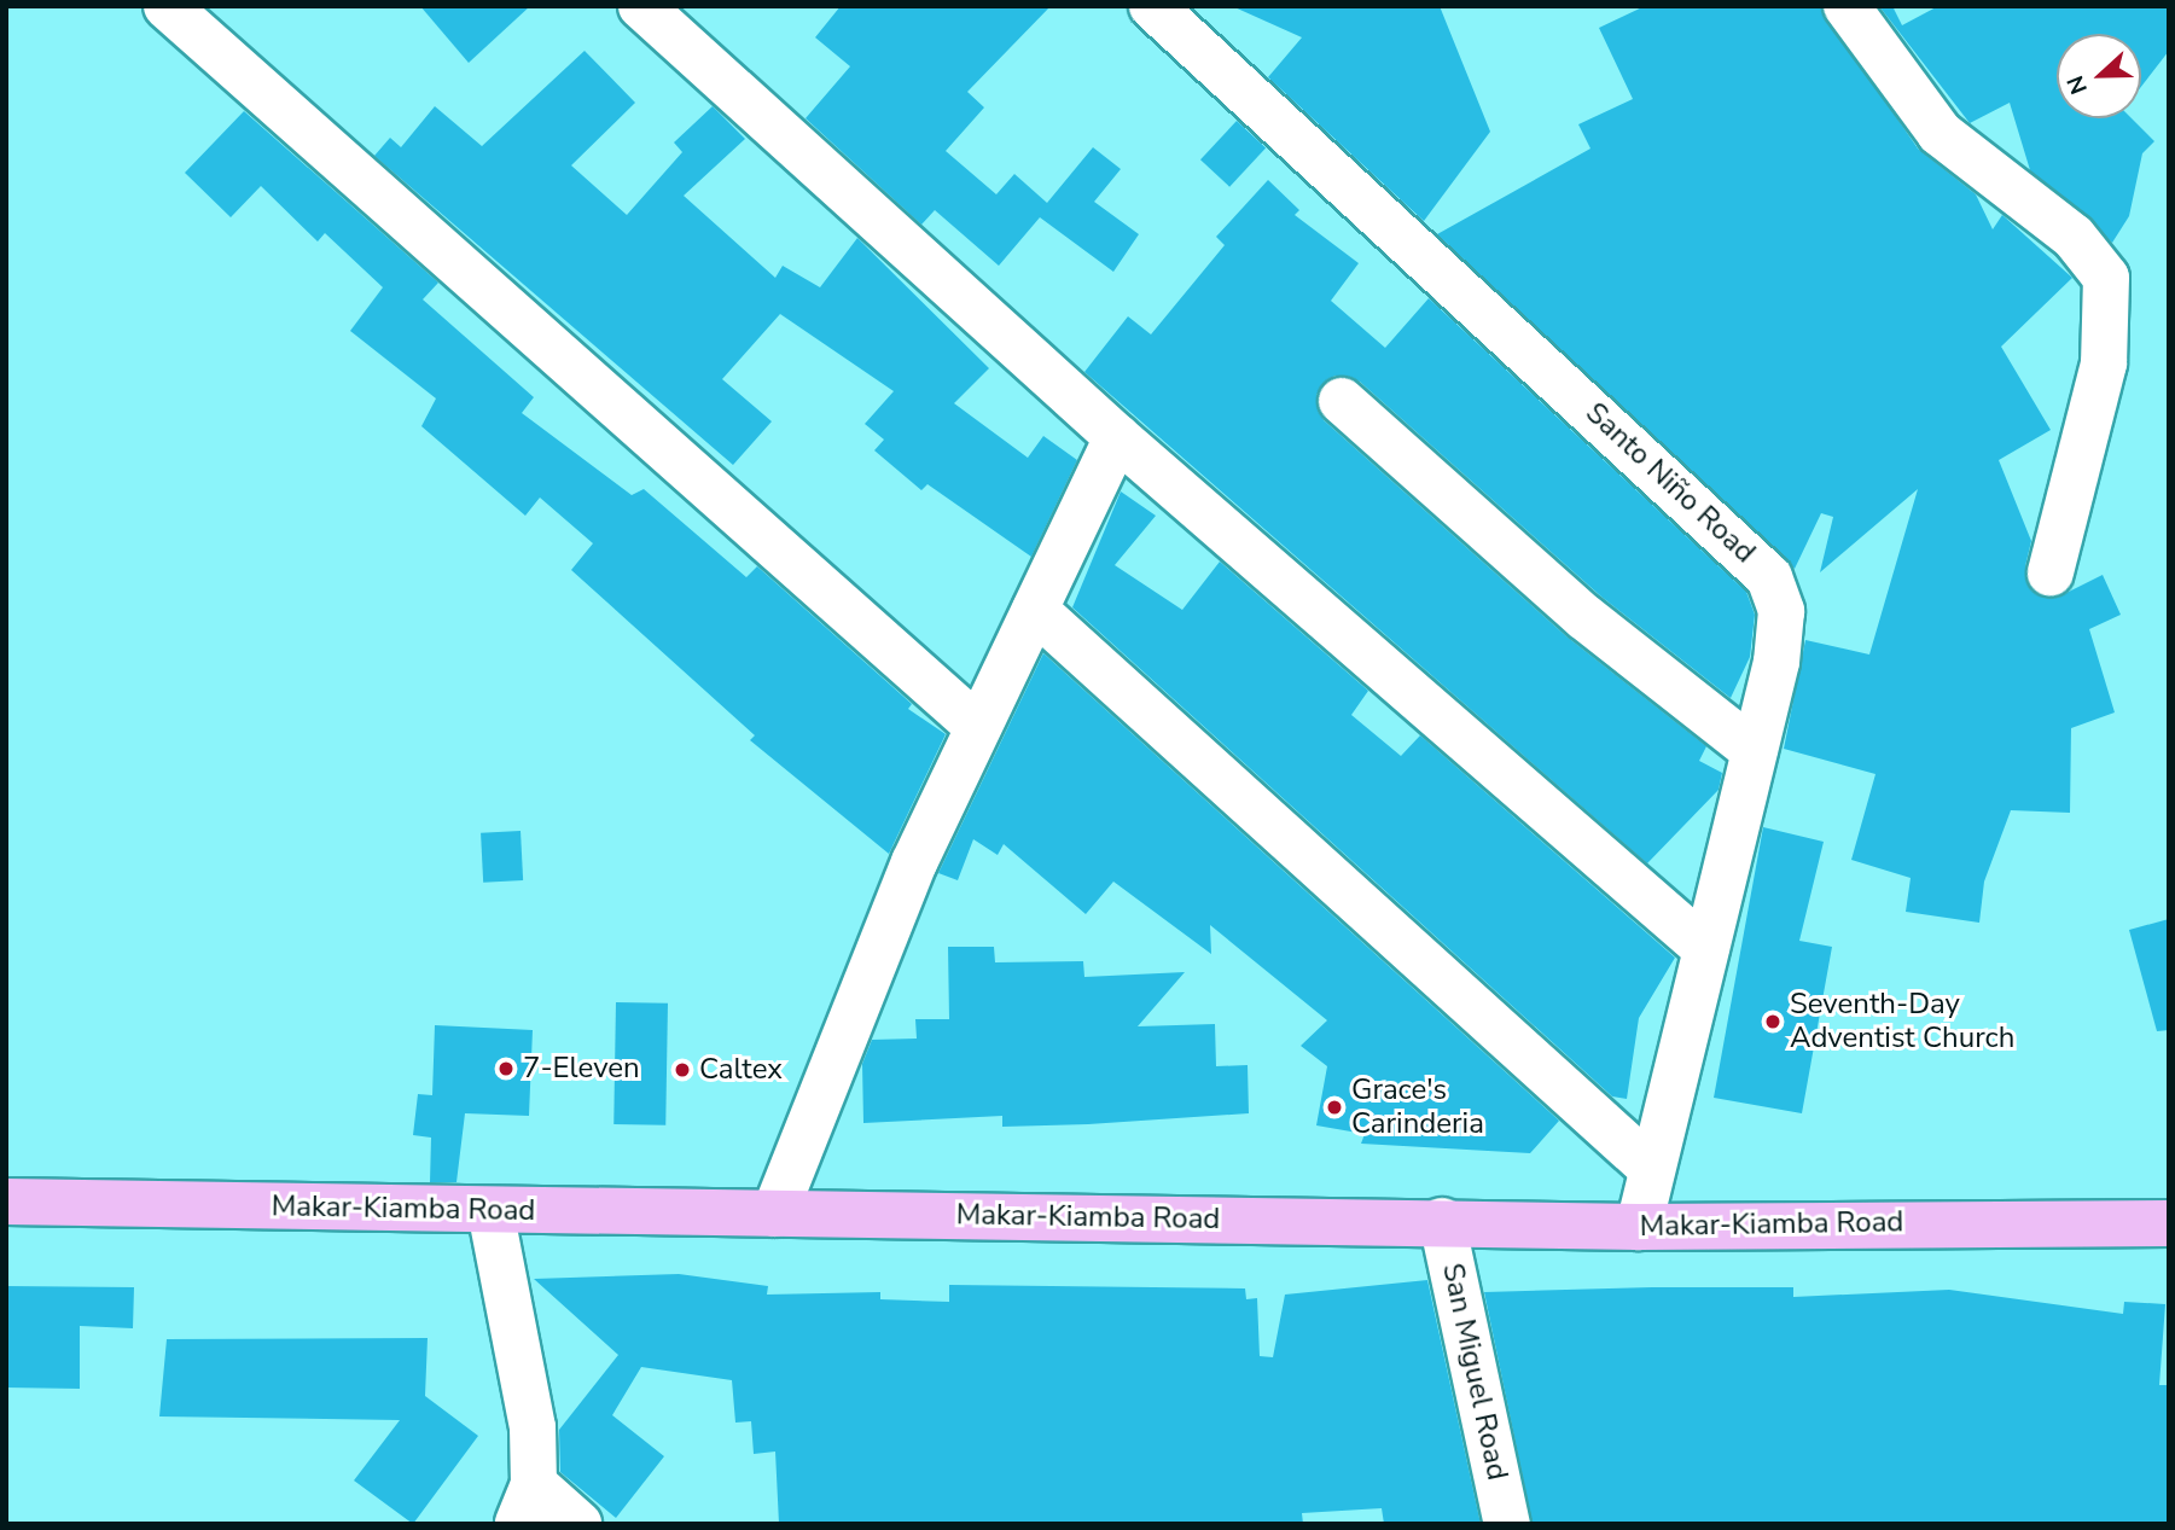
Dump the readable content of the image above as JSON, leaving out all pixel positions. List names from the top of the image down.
{
  "streets": {
    "main road": ["Makar-Kiamba Road"],
    "street": ["Santo Niño Road", "San Miguel Road"]
  },
  "crossings": [
    ["Santo Niño Road", "Makar-Kiamba Road"],
    ["Makar-Kiamba Road", "San Miguel Road"]
  ],
  "places": [
    "Seventh-Day Adventist Church",
    "7-Eleven",
    "Caltex",
    "Grace's Carinderia"
  ],
  "north": "left"
}
